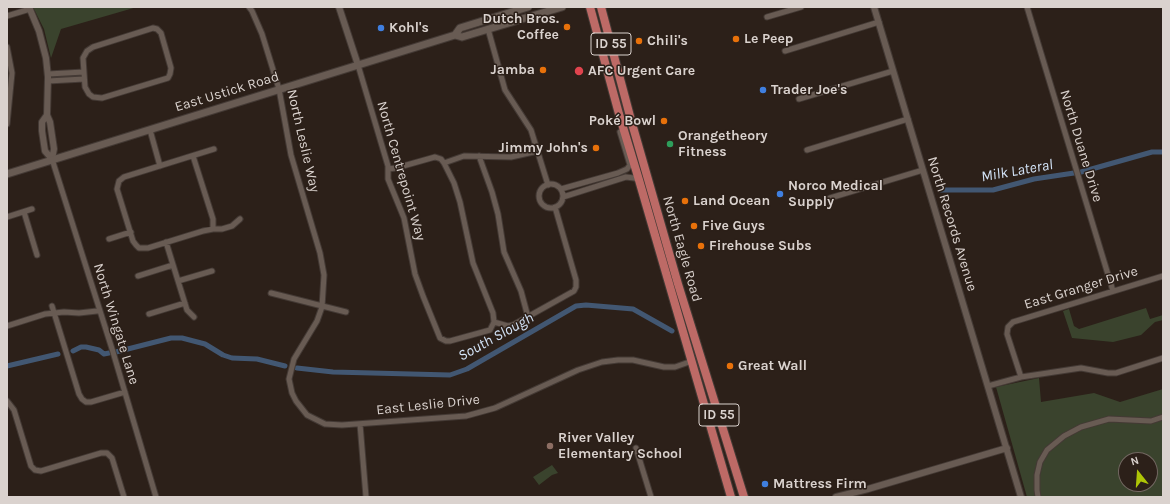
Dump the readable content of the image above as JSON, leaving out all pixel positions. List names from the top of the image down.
{
  "streets": {
    "highway": ["ID 55", "North Eagle Road"],
    "main road": ["East Ustick Road"],
    "street": [
      "North Leslie Way",
      "North Duane Drive",
      "North Centrepoint Way",
      "North Records Avenue",
      "East Granger Drive",
      "North Wingate Lane",
      "East Leslie Drive"
    ]
  },
  "crossings": [
    ["East Ustick Road", "North Leslie Way"],
    ["East Ustick Road", "North Centrepoint Way"],
    ["East Ustick Road", "North Wingate Lane"],
    ["North Leslie Way", "East Leslie Drive"],
    ["North Duane Drive", "East Granger Drive"],
    ["North Eagle Road", "East Leslie Drive"]
  ],
  "water": ["Milk Lateral", "South Slough"],
  "places": [
    "Dutch Bros. Coffee",
    "Kohl's",
    "Le Peep",
    "Chili's",
    "Jamba",
    "AFC Urgent Care",
    "Trader Joe's",
    "Poké Bowl",
    "Orangetheory Fitness",
    "Jimmy John's",
    "Norco Medical Supply",
    "Land Ocean",
    "Five Guys",
    "Firehouse Subs",
    "Great Wall",
    "River Valley Elementary School",
    "Mattress Firm"
  ],
  "north": "top"
}
